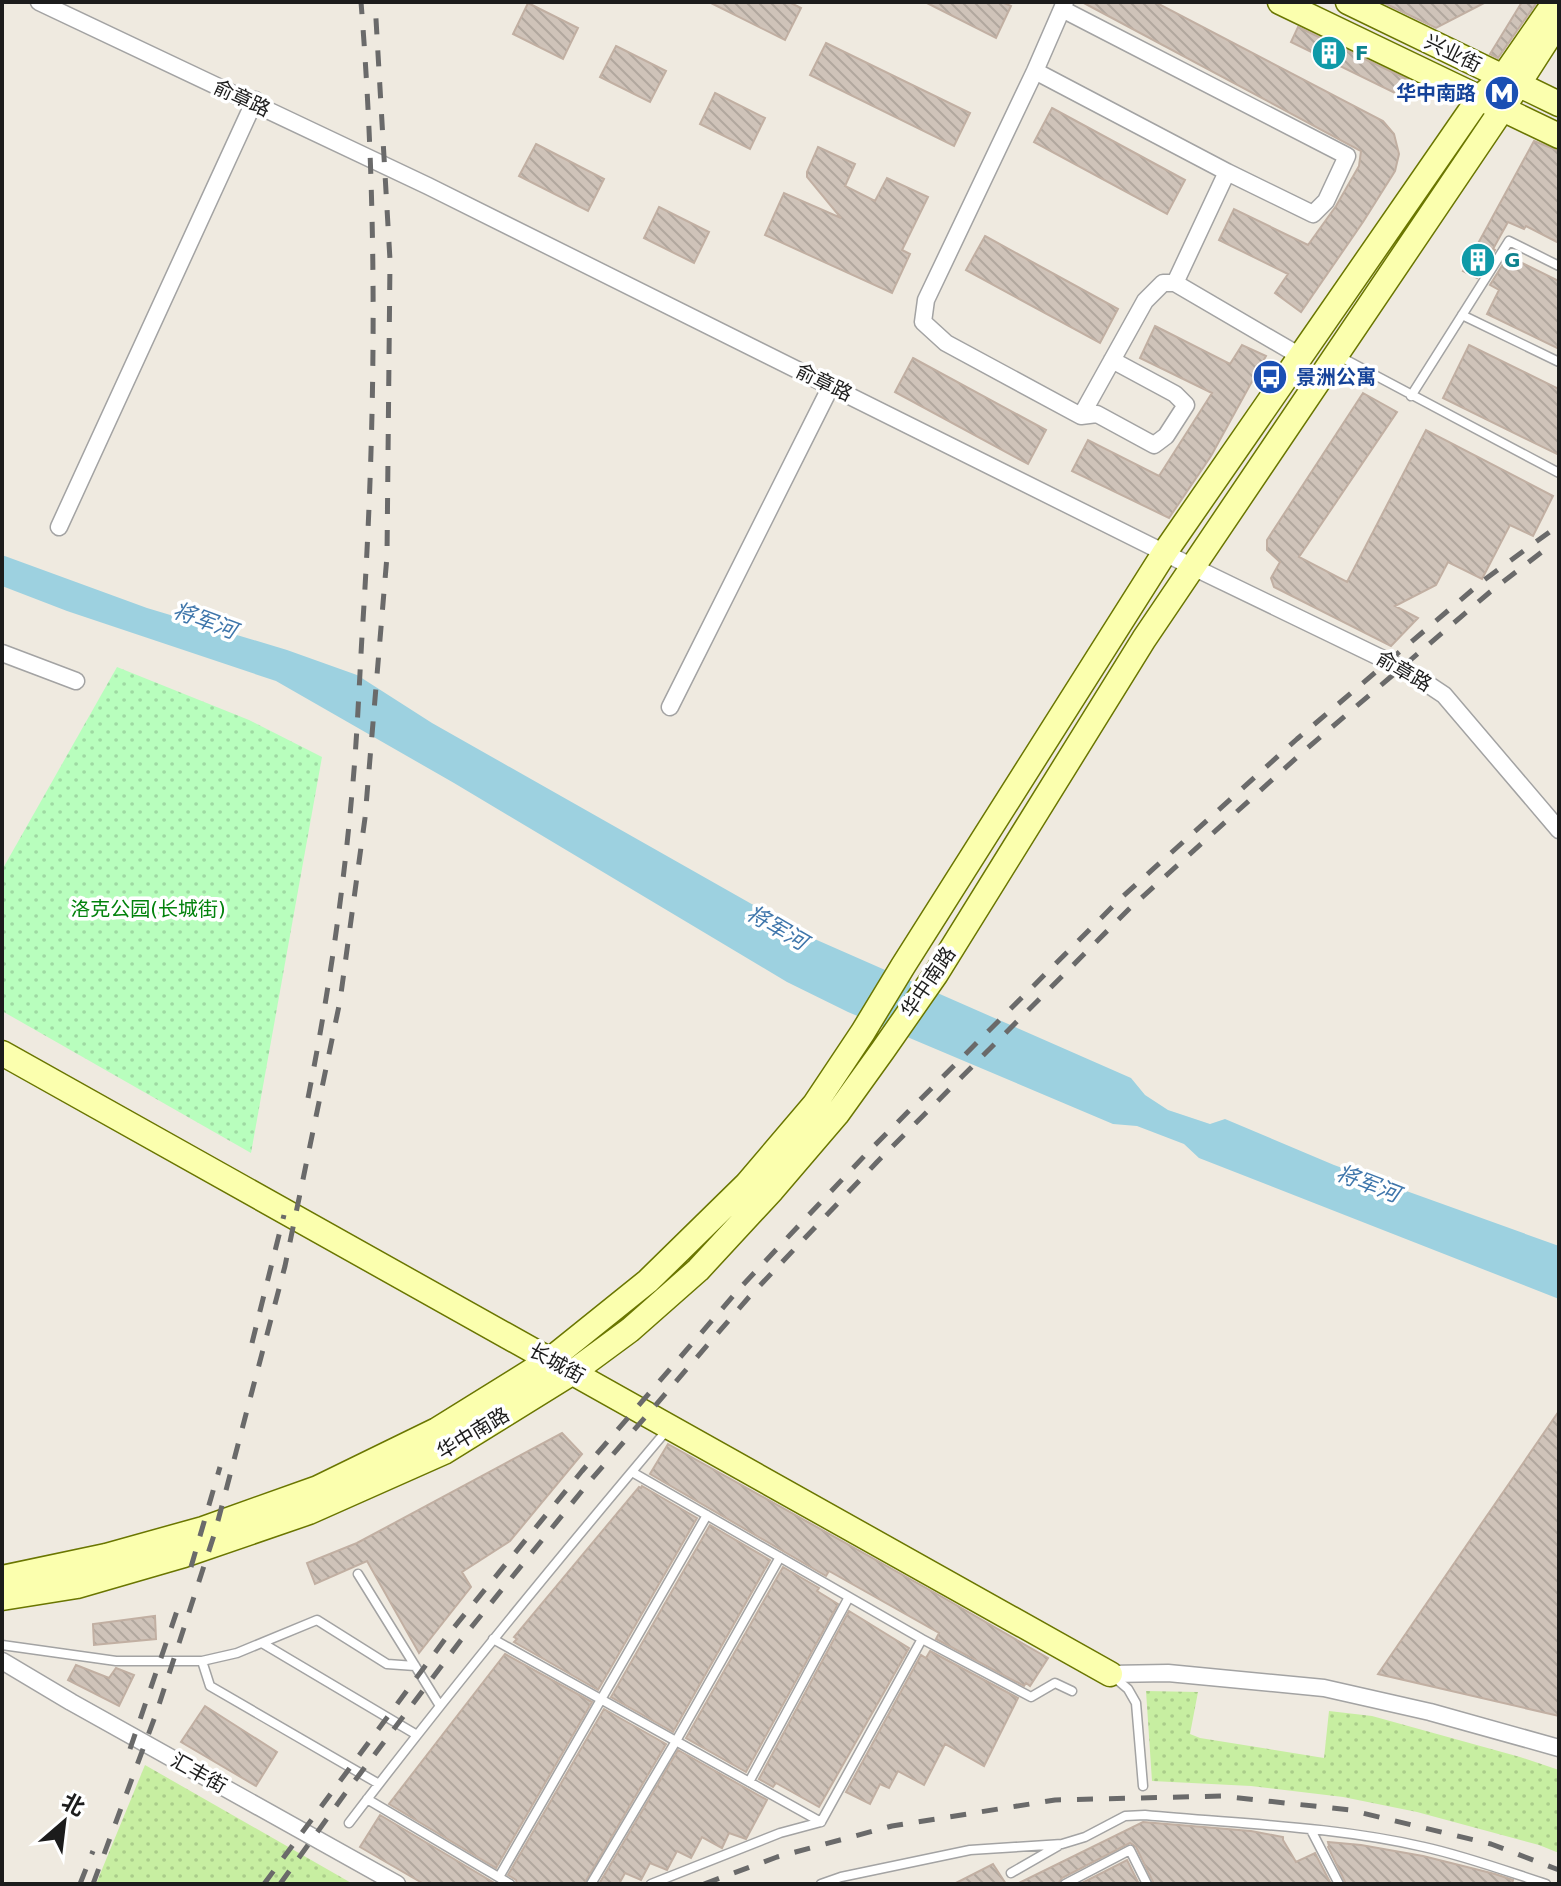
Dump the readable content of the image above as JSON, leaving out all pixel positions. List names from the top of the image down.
{
  "streets": {
    "main road": ["兴业街", "华中南路", "长城街"],
    "street": ["俞章路", "汇丰街"]
  },
  "crossings": [
    ["兴业街", "华中南路"],
    ["俞章路", "华中南路"],
    ["华中南路", "长城街"]
  ],
  "water": ["将军河"],
  "parks": ["洛克公园(长城街)"],
  "places": {
    "building": ["F", "G"],
    "metro station": ["华中南路"],
    "bus stop": ["景洲公寓"]
  },
  "north": "top right"
}
